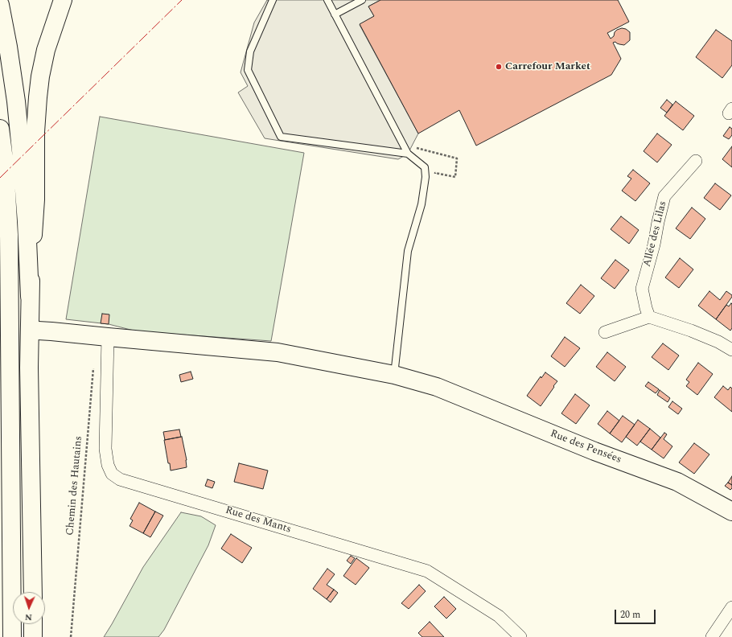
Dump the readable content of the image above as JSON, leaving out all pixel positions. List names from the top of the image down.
{
  "streets": {
    "main road": ["Rue des Pensées"],
    "street": ["Allée des Lilas", "Rue des Mants"],
    "path": ["Chemin des Hautains"]
  },
  "crossings": [
    ["Rue des Pensées", "Rue des Mants"]
  ],
  "places": ["Carrefour Market"],
  "scale_bar": "20 m",
  "north": "bottom"
}
